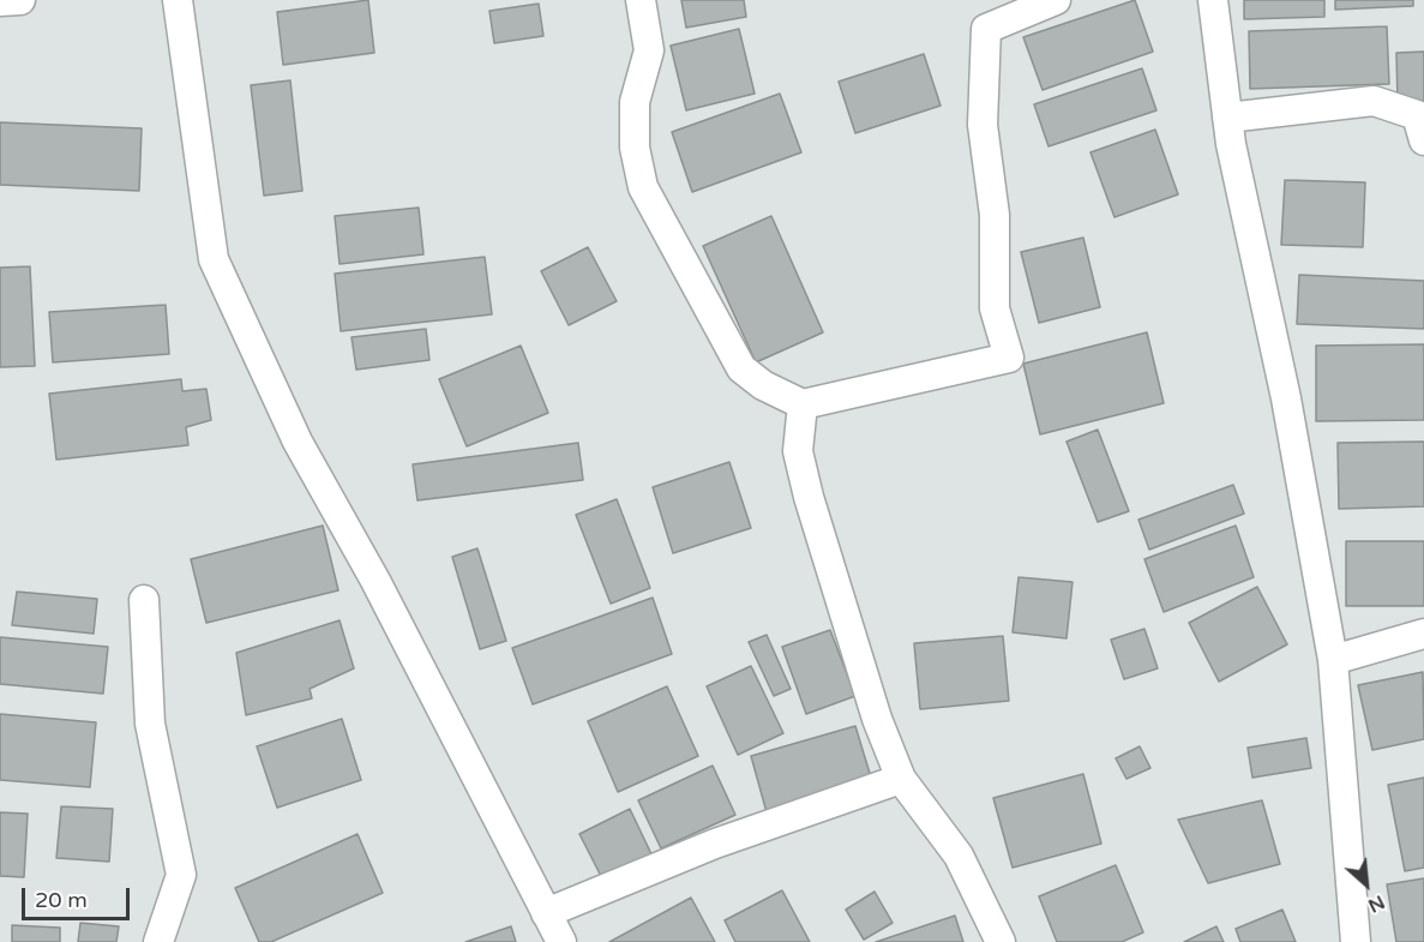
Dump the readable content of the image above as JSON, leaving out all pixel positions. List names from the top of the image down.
{
  "scale_bar": "20 m",
  "north": "bottom right"
}
